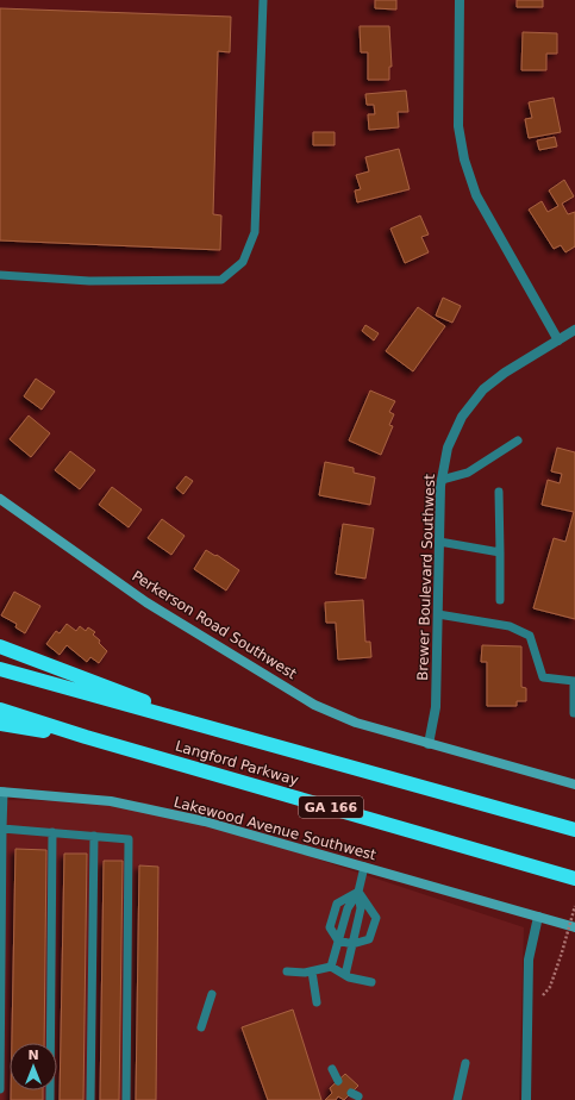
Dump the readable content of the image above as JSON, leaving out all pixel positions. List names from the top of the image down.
{
  "streets": {
    "highway": ["Langford Parkway", "GA 166"],
    "street": ["Brewer Boulevard Southwest", "Perkerson Road Southwest", "Lakewood Avenue Southwest"]
  },
  "crossings": [
    ["Brewer Boulevard Southwest", "Perkerson Road Southwest"]
  ],
  "north": "top"
}
